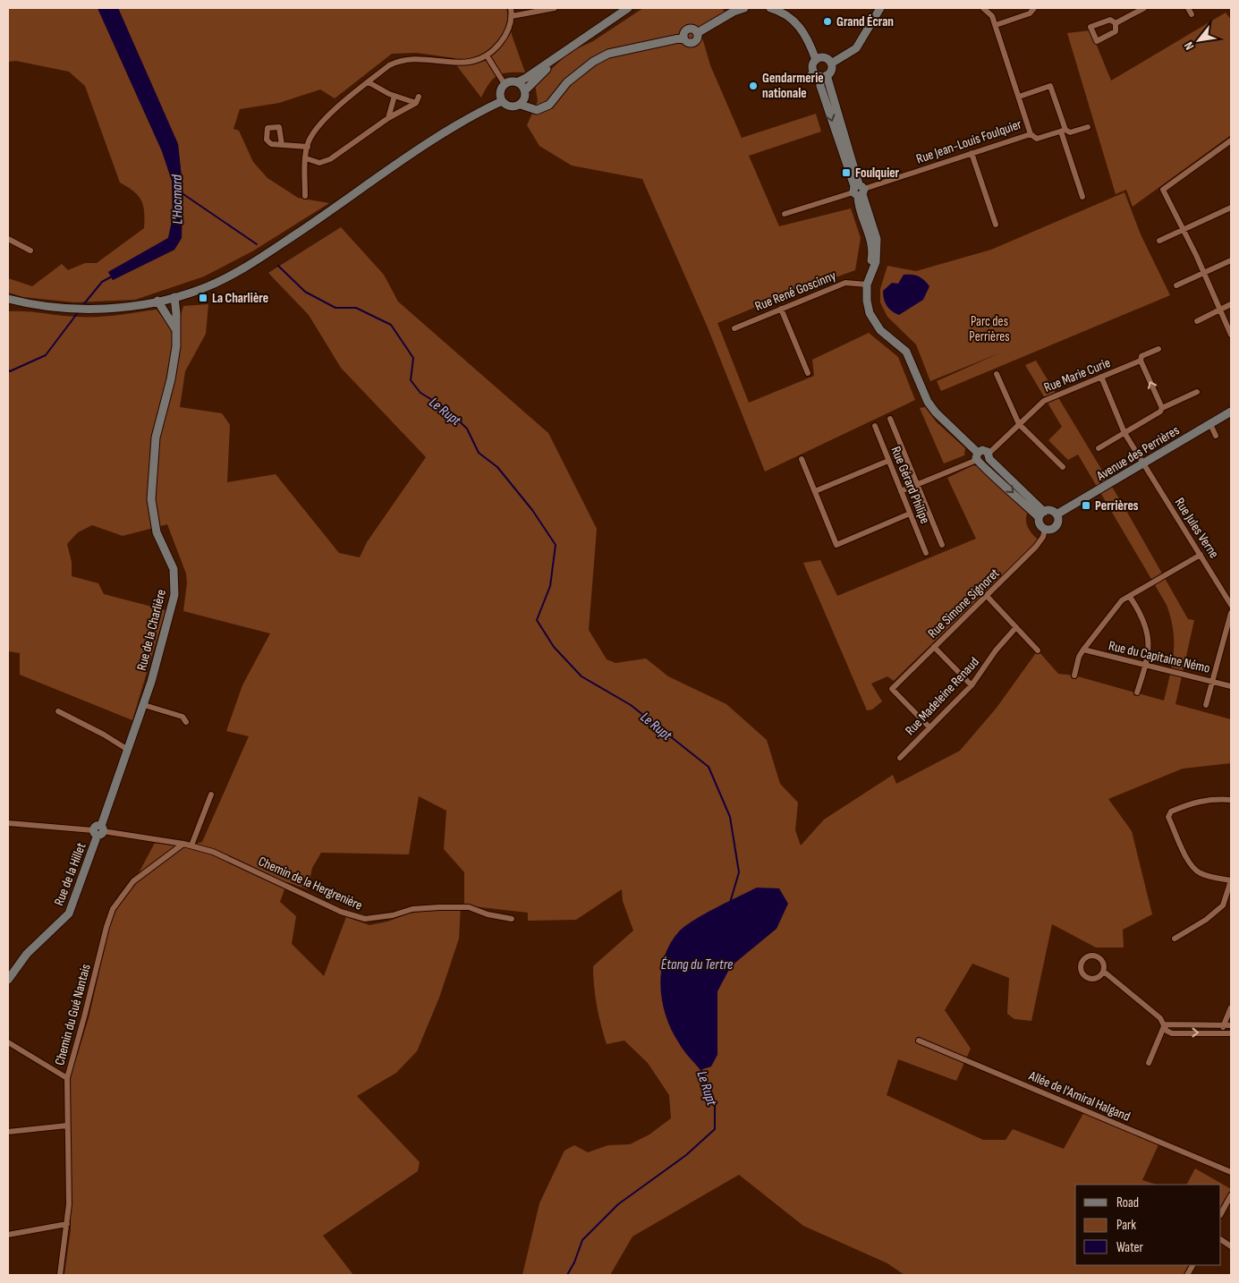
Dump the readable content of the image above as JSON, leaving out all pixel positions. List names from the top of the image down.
{
  "streets": {
    "street": [
      "Rue Jean-Louis Foulquier",
      "Rue René Goscinny",
      "Rue Marie Curie",
      "Avenue des Perrières",
      "Rue Gérard Philipe",
      "Rue Jules Verne",
      "Rue Simone Signoret",
      "Rue de la Charlière",
      "Rue du Capitaine Némo",
      "Rue Madeleine Renaud",
      "Rue de la Hillet",
      "Chemin de la Hergrenière",
      "Chemin du Gué Nantais",
      "Allée de l'Amiral Halgand"
    ]
  },
  "crossings": [
    ["Rue Marie Curie", "Rue Jules Verne"],
    ["Avenue des Perrières", "Rue Jules Verne"],
    ["Avenue des Perrières", "Rue Simone Signoret"],
    ["Rue Simone Signoret", "Rue Madeleine Renaud"],
    ["Rue de la Charlière", "Rue de la Hillet"],
    ["Rue de la Charlière", "Chemin de la Hergrenière"],
    ["Rue de la Hillet", "Chemin de la Hergrenière"],
    ["Chemin de la Hergrenière", "Chemin du Gué Nantais"]
  ],
  "water": ["L'Hocmard", "Le Rupt", "Étang du Tertre"],
  "parks": ["Parc des Perrières"],
  "places": {
    "other": ["Grand Écran", "Gendarmerie nationale"],
    "transit": ["Foulquier", "La Charlière", "Perrières"]
  },
  "legend": ["Road", "Park", "Water"],
  "north": "bottom left"
}
